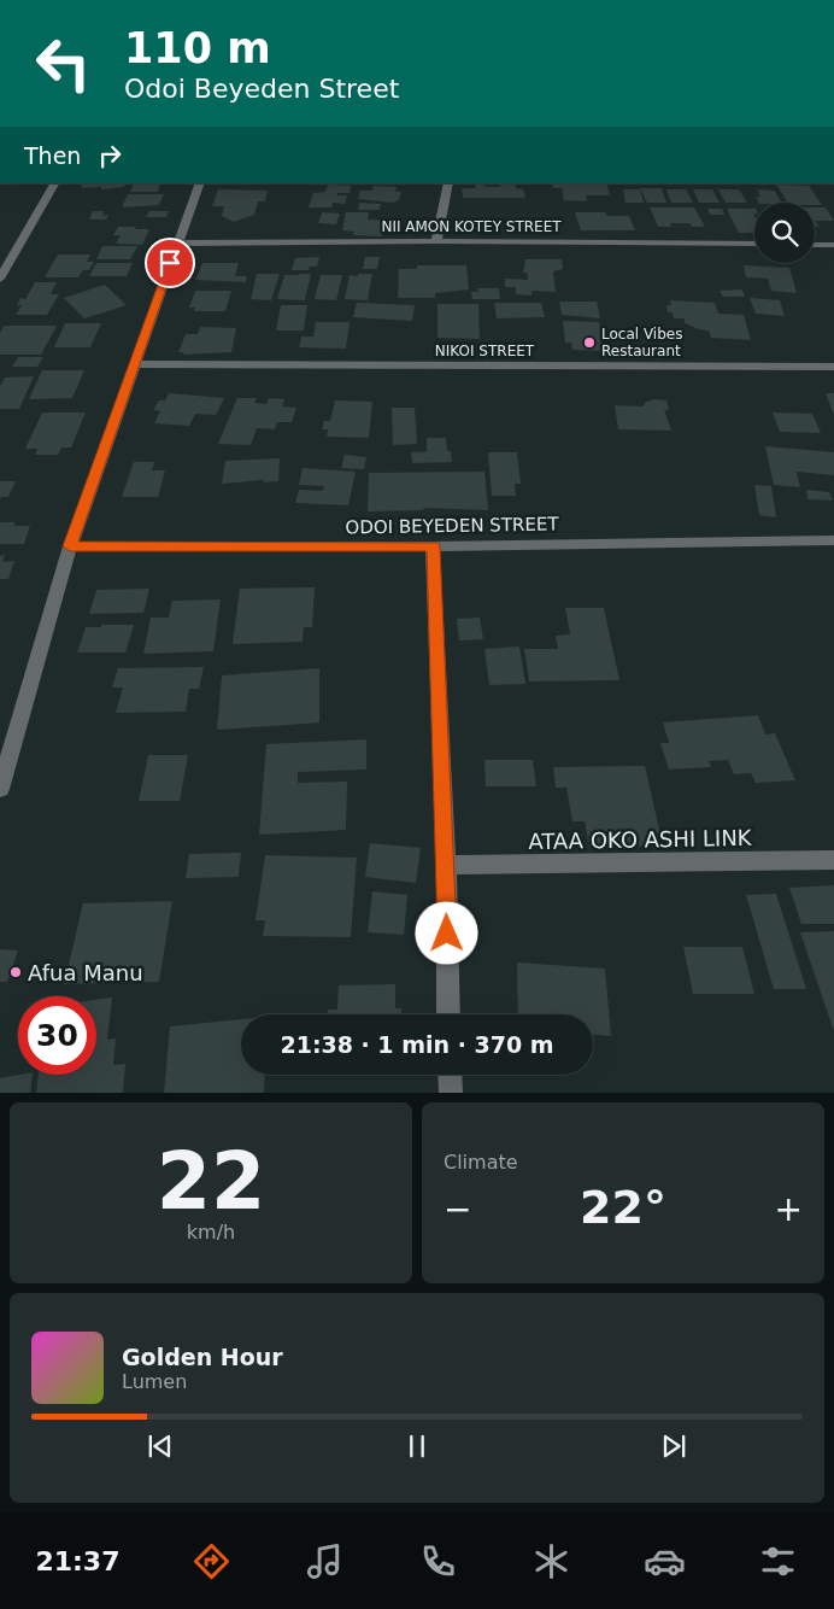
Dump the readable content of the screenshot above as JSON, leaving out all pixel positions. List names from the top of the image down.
{
  "streets": {
    "street": [
      "NII AMON KOTEY STREET",
      "NIKOI STREET",
      "ODOI BEYEDEN STREET",
      "ATAA OKO ASHI LINK"
    ]
  },
  "places": ["Local Vibes Restaurant", "Afua Manu"],
  "page": {
    "turn": ["110 m", "Odoi Beyeden Street"],
    "then": "Then",
    "limit": "30",
    "trip": "21:38 · 1 min · 370 m",
    "tile": [
      ["22", "km/h"],
      "Climate"
    ],
    "heat": ["−", "22°", "+"],
    "song": ["Golden Hour", "Lumen"],
    "tabs": "21:37"
  }
}
